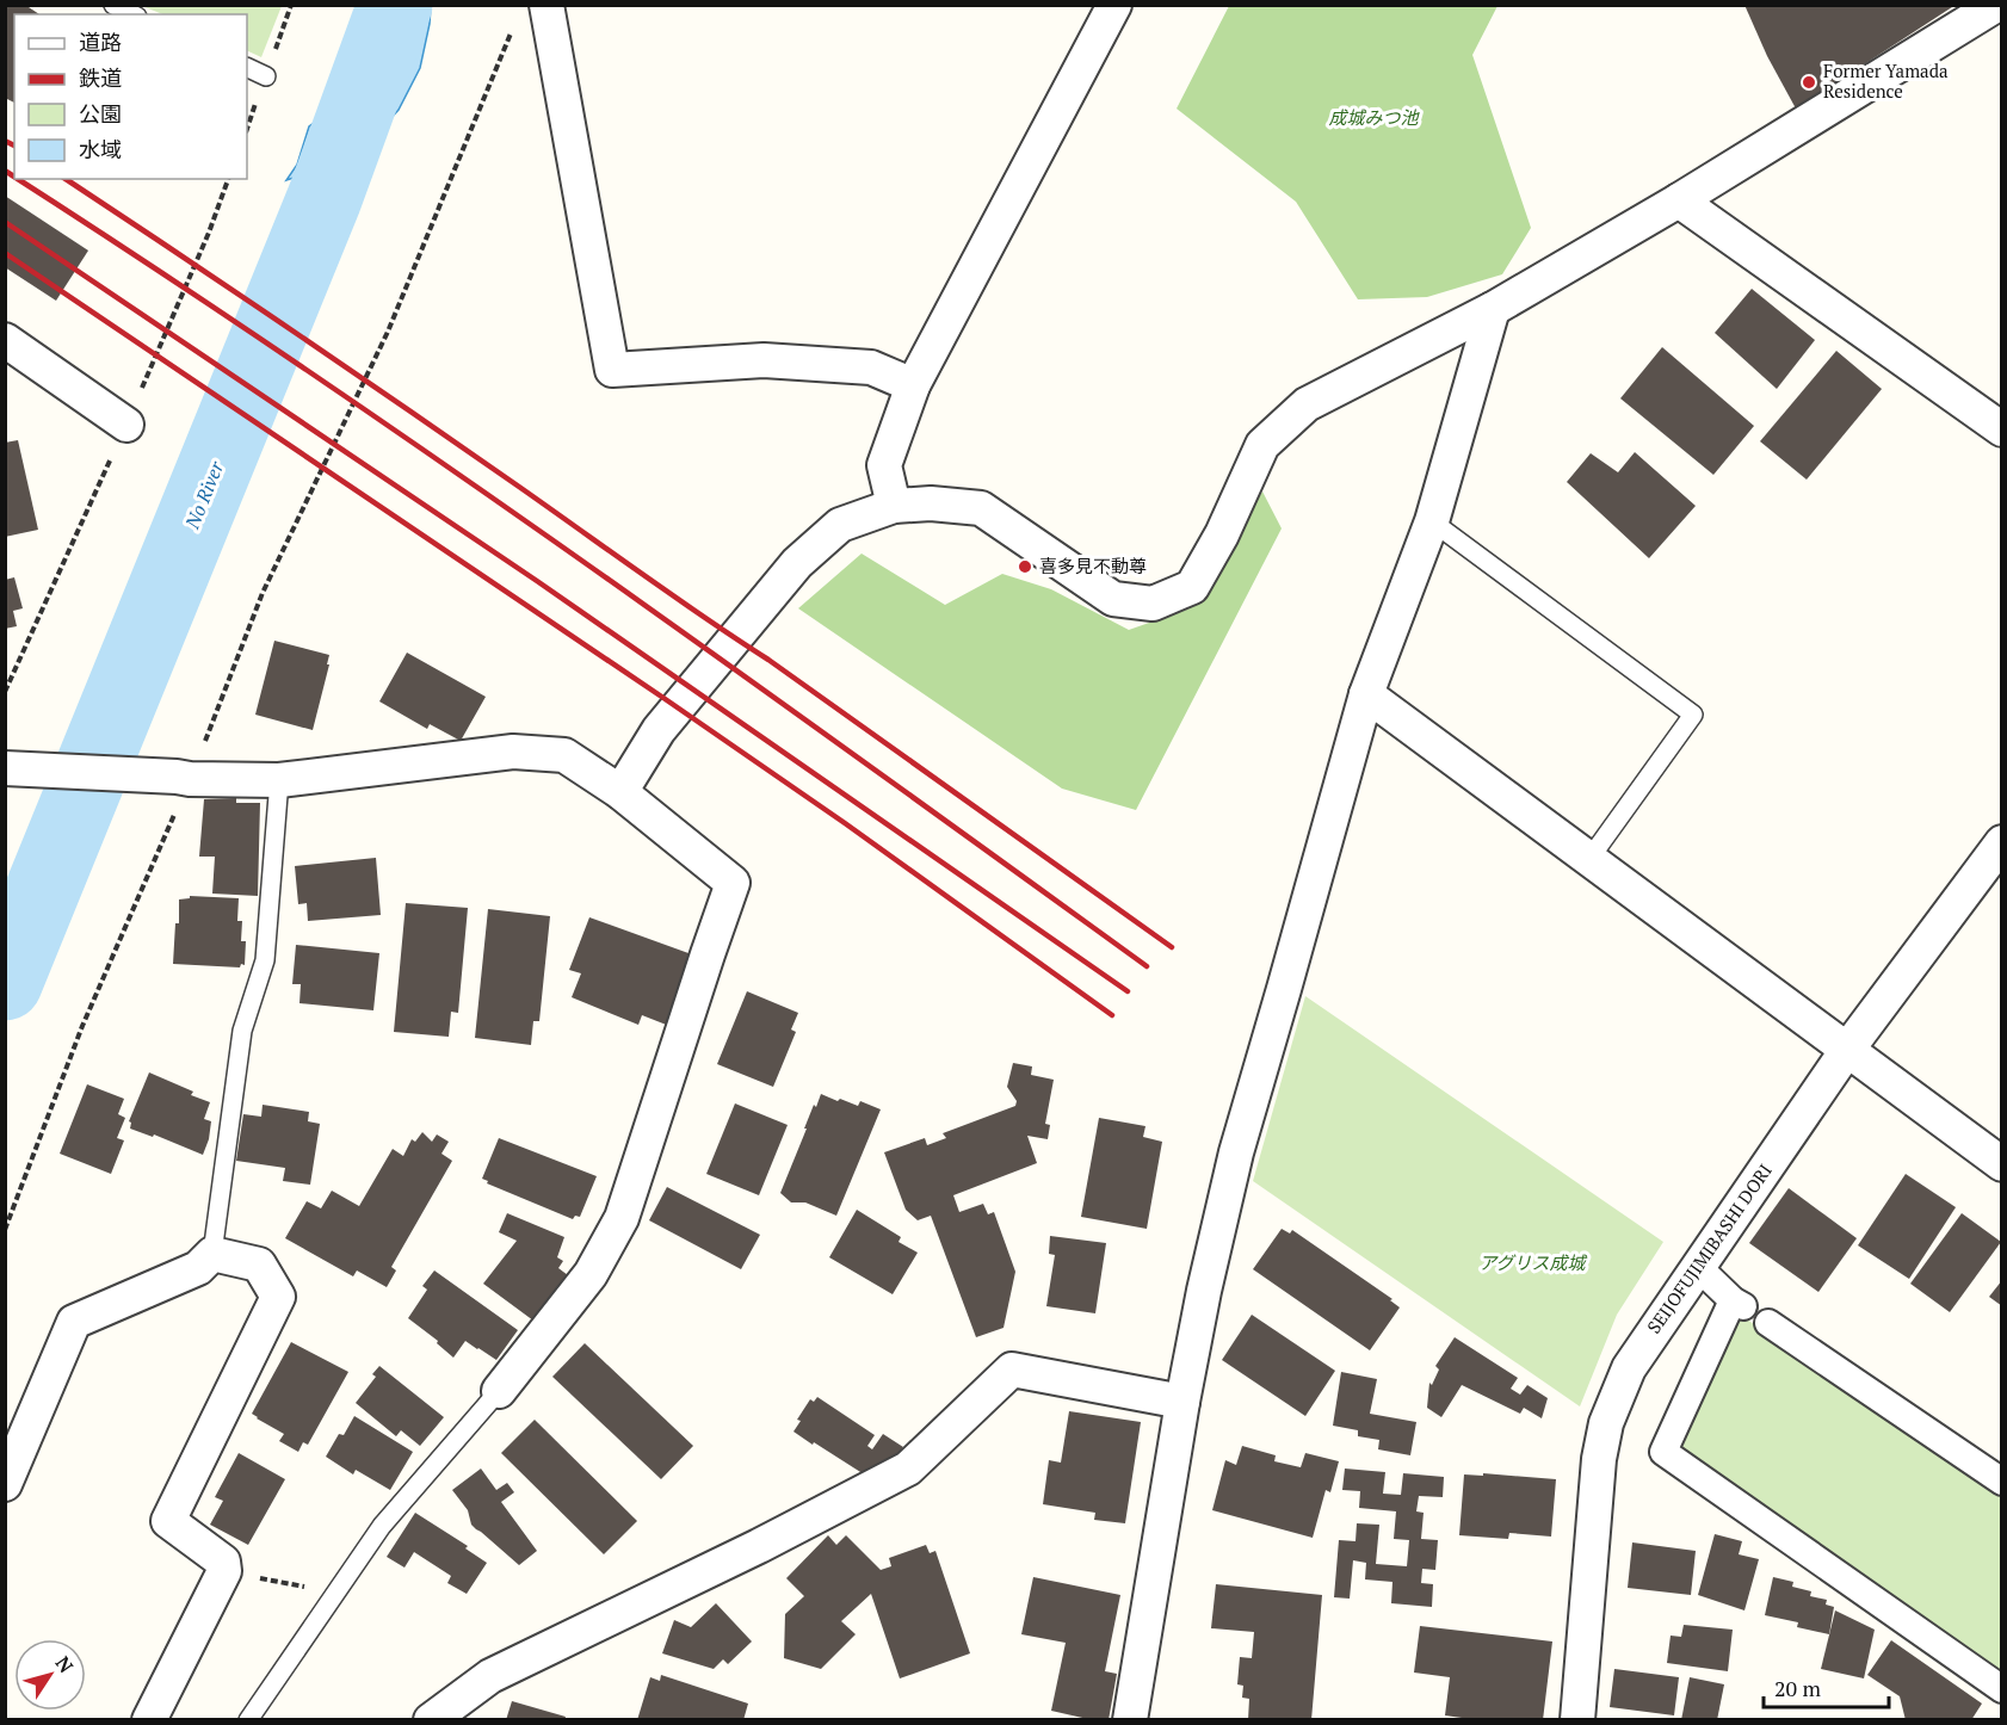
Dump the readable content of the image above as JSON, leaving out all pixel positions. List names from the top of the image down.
{
  "streets": {
    "street": ["SEIJOFUJIMIBASHI DORI"]
  },
  "water": ["No River"],
  "parks": ["成城みつ池", "アグリス成城"],
  "places": ["Former Yamada Residence", "喜多見不動尊"],
  "legend": [
    "道路",
    "鉄道",
    "公園",
    "水域"
  ],
  "scale_bar": "20 m",
  "north": "top right"
}
